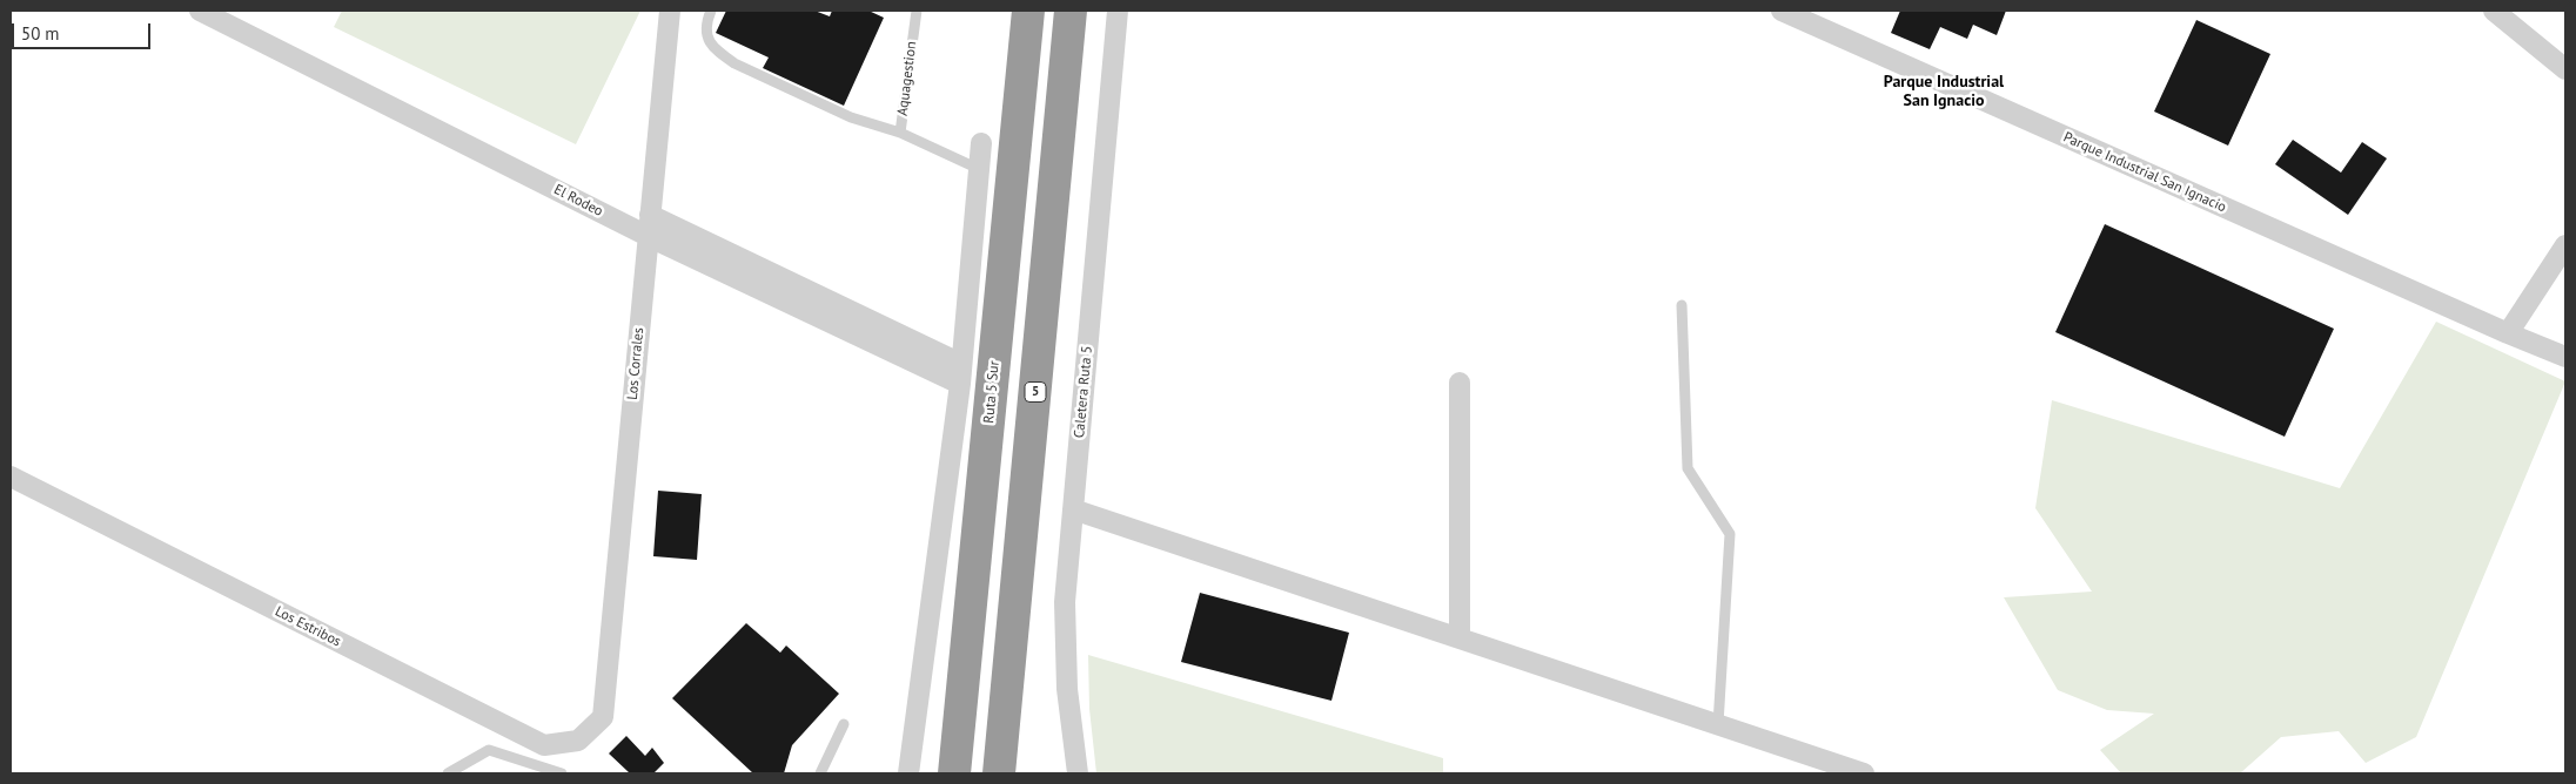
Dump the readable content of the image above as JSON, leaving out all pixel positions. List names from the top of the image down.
{
  "streets": {
    "highway": ["Ruta 5 Sur", "5"],
    "street": [
      "Parque Industrial San Ignacio",
      "El Rodeo",
      "Los Corrales",
      "Caletera Ruta 5",
      "Los Estribos"
    ],
    "lane": ["Aquagestion"]
  },
  "crossings": [
    ["El Rodeo", "Los Corrales"],
    ["Los Corrales", "Los Estribos"]
  ],
  "districts": ["Parque Industrial San Ignacio"],
  "scale_bar": "50 m"
}
